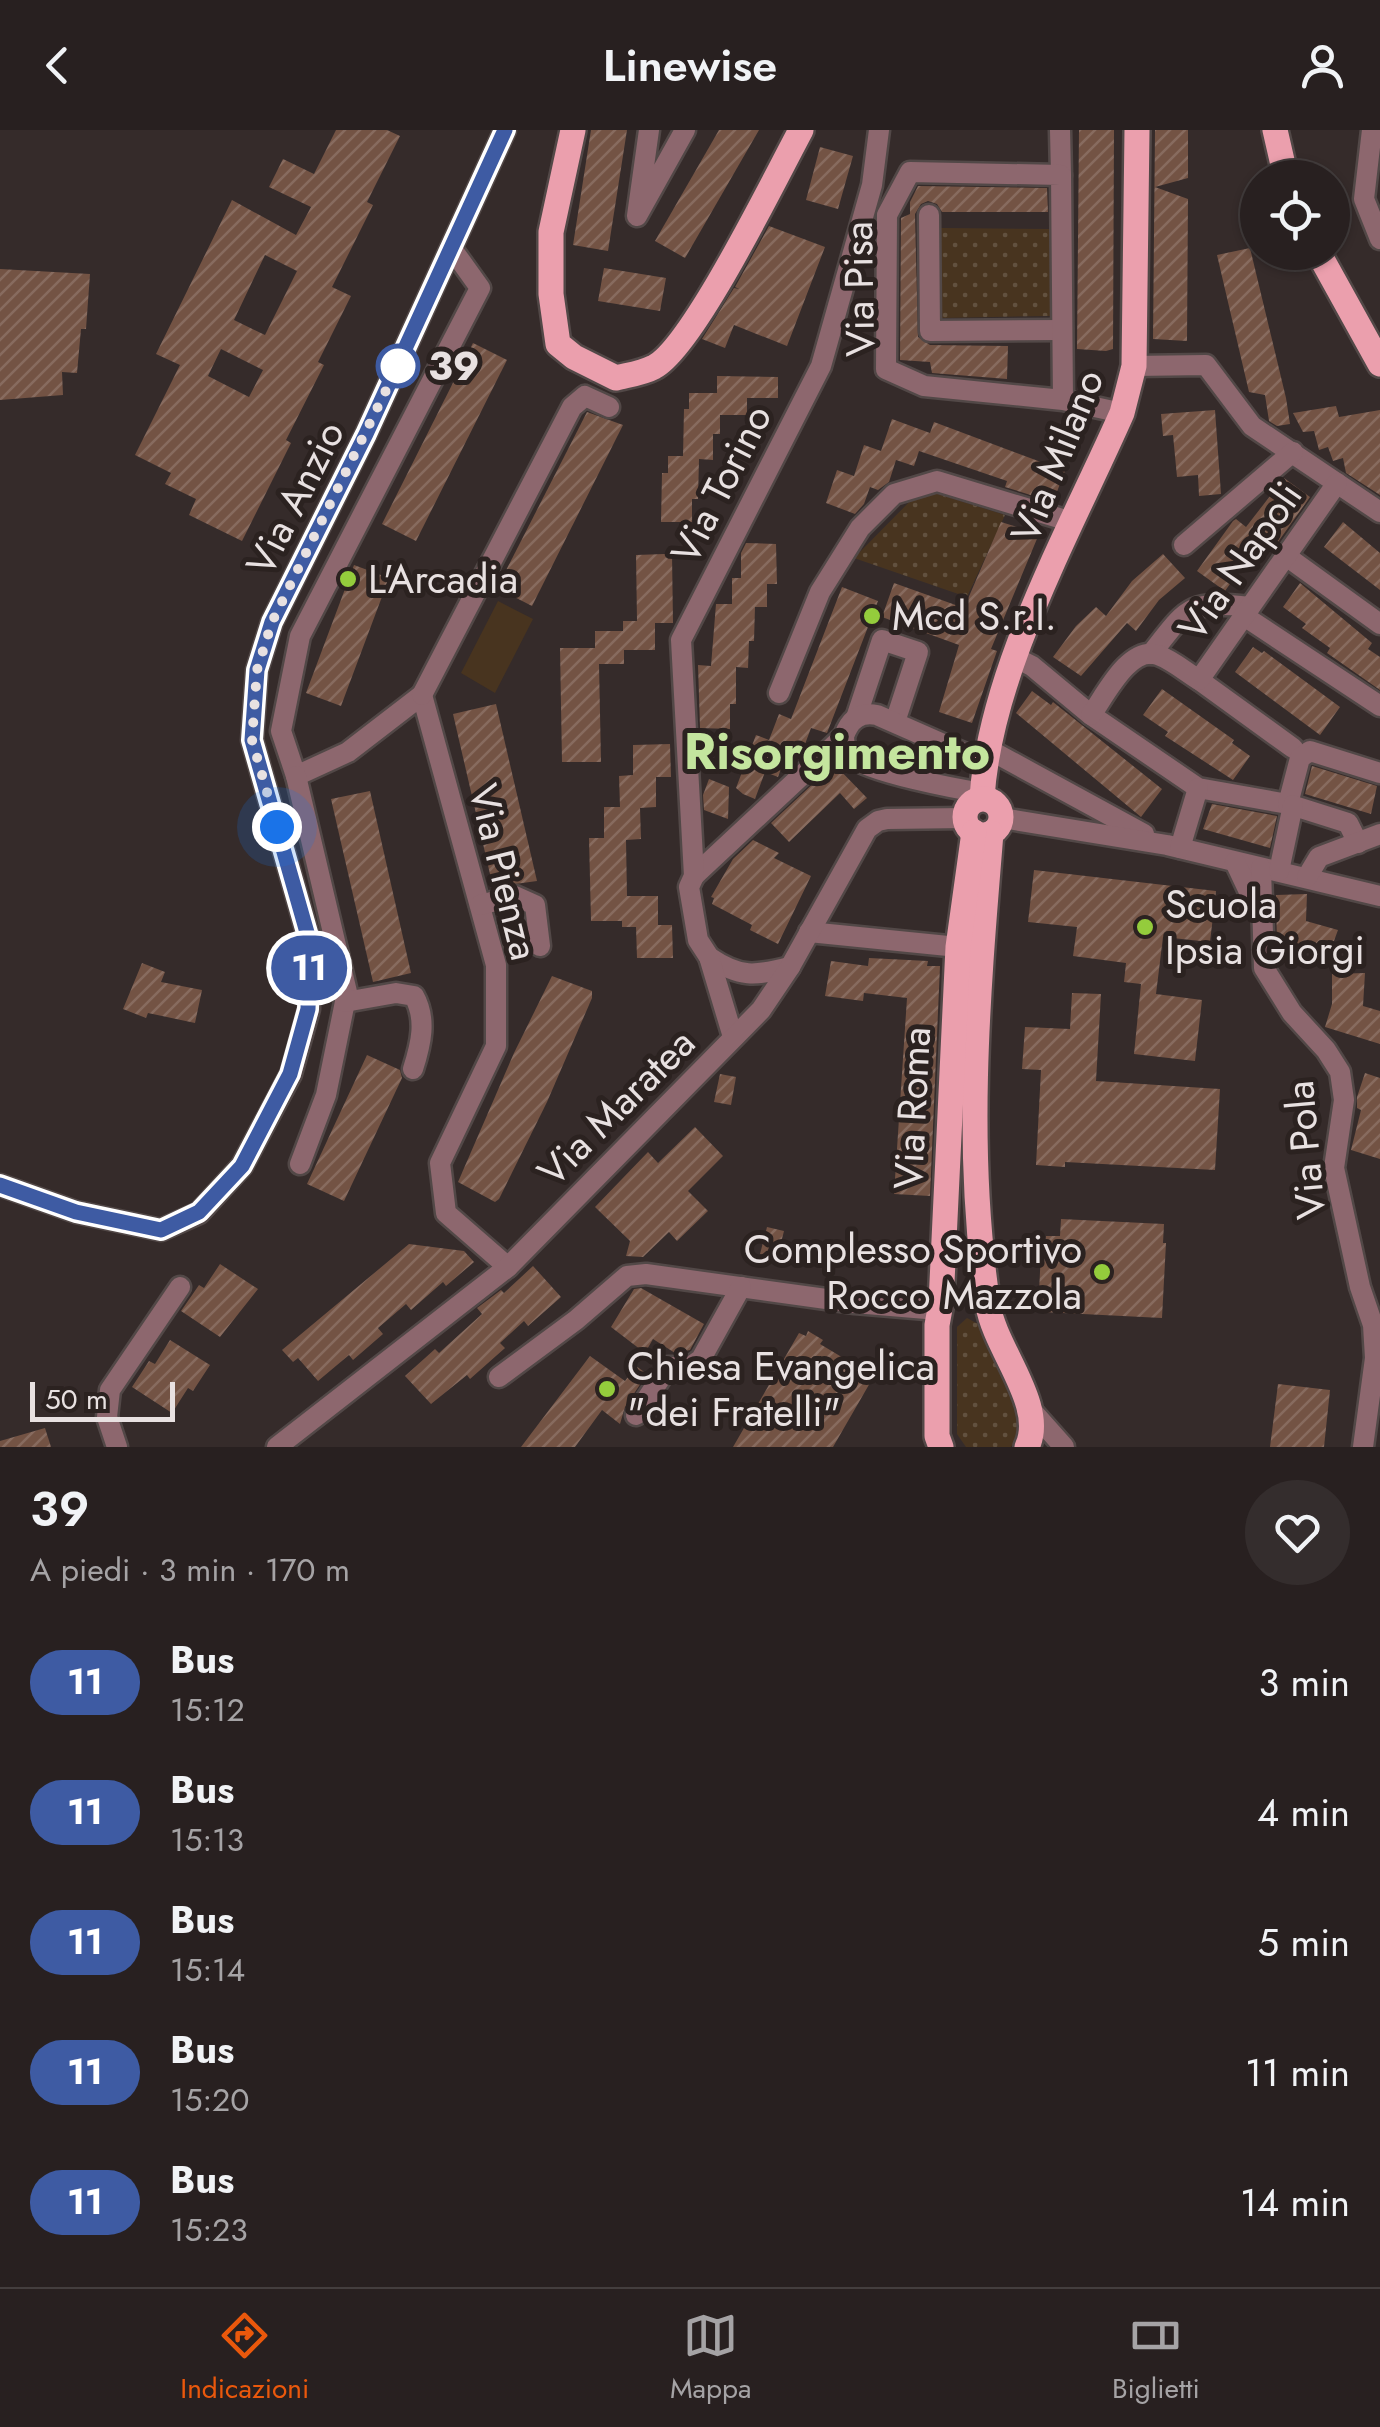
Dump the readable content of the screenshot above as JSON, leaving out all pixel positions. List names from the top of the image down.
{
  "streets": {
    "main road": ["Via Milano", "Via Roma"],
    "street": [
      "Via Pisa",
      "Via Torino",
      "Via Anzio",
      "Via Napoli",
      "Via Pienza",
      "Via Maratea",
      "Via Pola"
    ]
  },
  "crossings": [
    ["Via Pisa", "Via Milano"],
    ["Via Torino", "Via Maratea"],
    ["Via Pienza", "Via Maratea"],
    ["Via Maratea", "Via Roma"]
  ],
  "districts": ["Risorgimento"],
  "places": [
    "39",
    "L'Arcadia",
    "Mcd S.r.l.",
    "Scuola Ipsia Giorgi",
    "Complesso Sportivo Rocco Mazzola",
    "Chiesa Evangelica \"dei Fratelli\""
  ],
  "lines": ["bus line 11"],
  "scale_bar": "50 m",
  "page": {
    "header": "Linewise",
    "on_map": "11",
    "scale": "50 m",
    "heading": ["39", "A piedi · 3 min · 170 m"],
    "list": [
      {
        "mark": "11",
        "name": "Bus",
        "note": "15:12",
        "value": "3 min"
      },
      {
        "mark": "11",
        "name": "Bus",
        "note": "15:13",
        "value": "4 min"
      },
      {
        "mark": "11",
        "name": "Bus",
        "note": "15:14",
        "value": "5 min"
      },
      {
        "mark": "11",
        "name": "Bus",
        "note": "15:20",
        "value": "11 min"
      },
      {
        "mark": "11",
        "name": "Bus",
        "note": "15:23",
        "value": "14 min"
      }
    ],
    "tabs": ["Indicazioni", "Mappa", "Biglietti"]
  }
}
